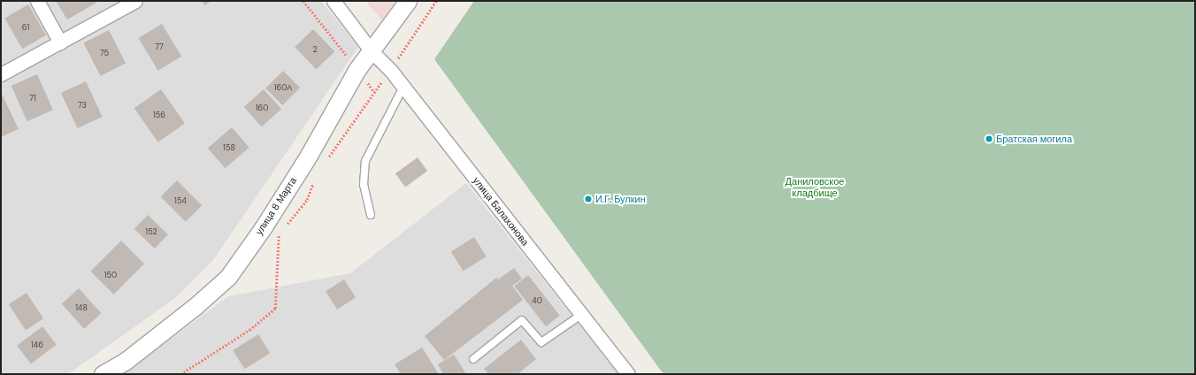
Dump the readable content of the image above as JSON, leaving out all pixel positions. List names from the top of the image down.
{
  "streets": {
    "street": ["улица 8 Марта", "улица Балахонова"]
  },
  "crossings": [
    ["улица 8 Марта", "улица Балахонова"]
  ],
  "parks": ["Даниловское кладбище"],
  "places": ["Братская могила", "И.Г. Булкин"],
  "house_numbers": [
    "61",
    "77",
    "2",
    "75",
    "160А",
    "71",
    "73",
    "160",
    "156",
    "158",
    "154",
    "152",
    "150",
    "40",
    "148",
    "146"
  ]
}
